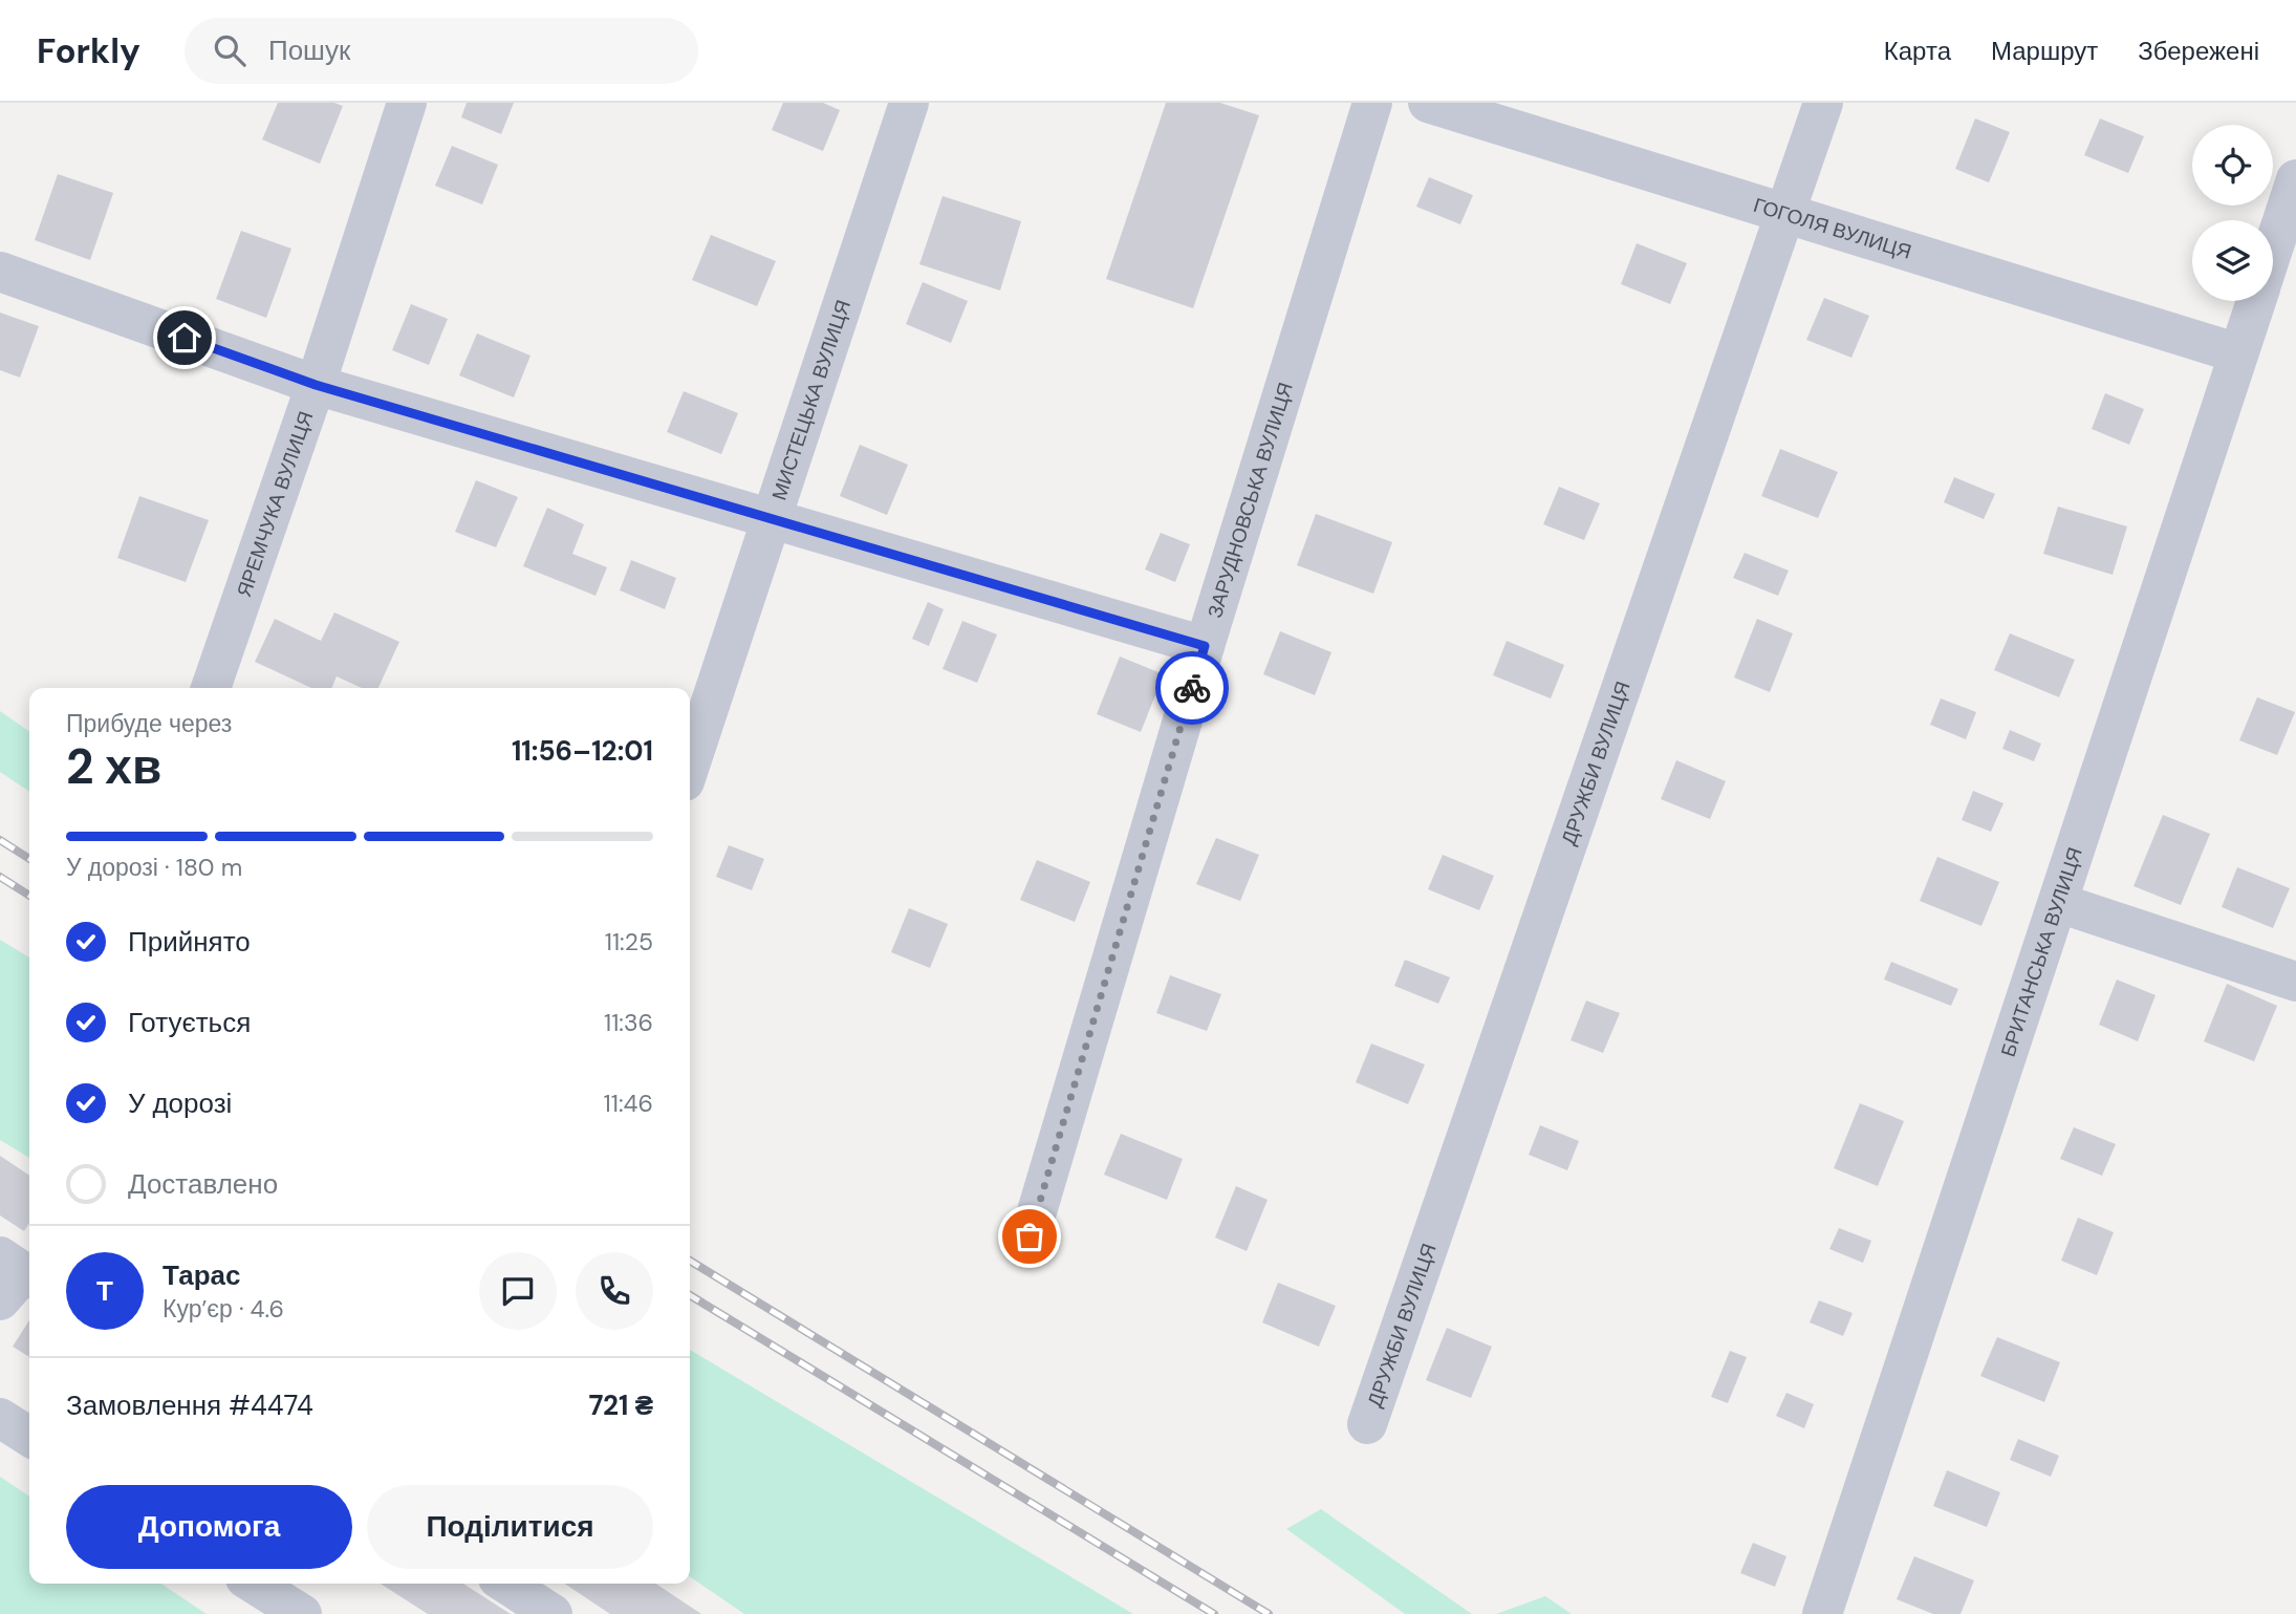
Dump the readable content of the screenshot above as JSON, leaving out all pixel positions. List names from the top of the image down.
{
  "streets": {
    "street": [
      "ГОГОЛЯ ВУЛИЦЯ",
      "МИСТЕЦЬКА ВУЛИЦЯ",
      "ЗАРУДНОВСЬКА ВУЛИЦЯ",
      "ЯРЕМЧУКА ВУЛИЦЯ",
      "ДРУЖБИ ВУЛИЦЯ",
      "БРИТАНСЬКА ВУЛИЦЯ"
    ]
  },
  "crossings": [
    ["ГОГОЛЯ ВУЛИЦЯ", "ДРУЖБИ ВУЛИЦЯ"],
    ["ГОГОЛЯ ВУЛИЦЯ", "БРИТАНСЬКА ВУЛИЦЯ"]
  ],
  "page": {
    "header": "Forkly",
    "search": "Пошук",
    "nav": ["Карта", "Маршрут", "Збережені"],
    "heading": ["2 хв", "Прибуде через", "11:56–12:01"],
    "panel": [
      "Тарас",
      "Кур’єр · 4.6",
      "Замовлення #4474",
      "721 ₴"
    ],
    "bar": "У дорозі · 180 m",
    "list": [
      ["Прийнято", "11:25"],
      ["Готується", "11:36"],
      ["У дорозі", "11:46"],
      "Доставлено"
    ],
    "round": "Т",
    "buttons": ["Допомога", "Поділитися"]
  }
}
